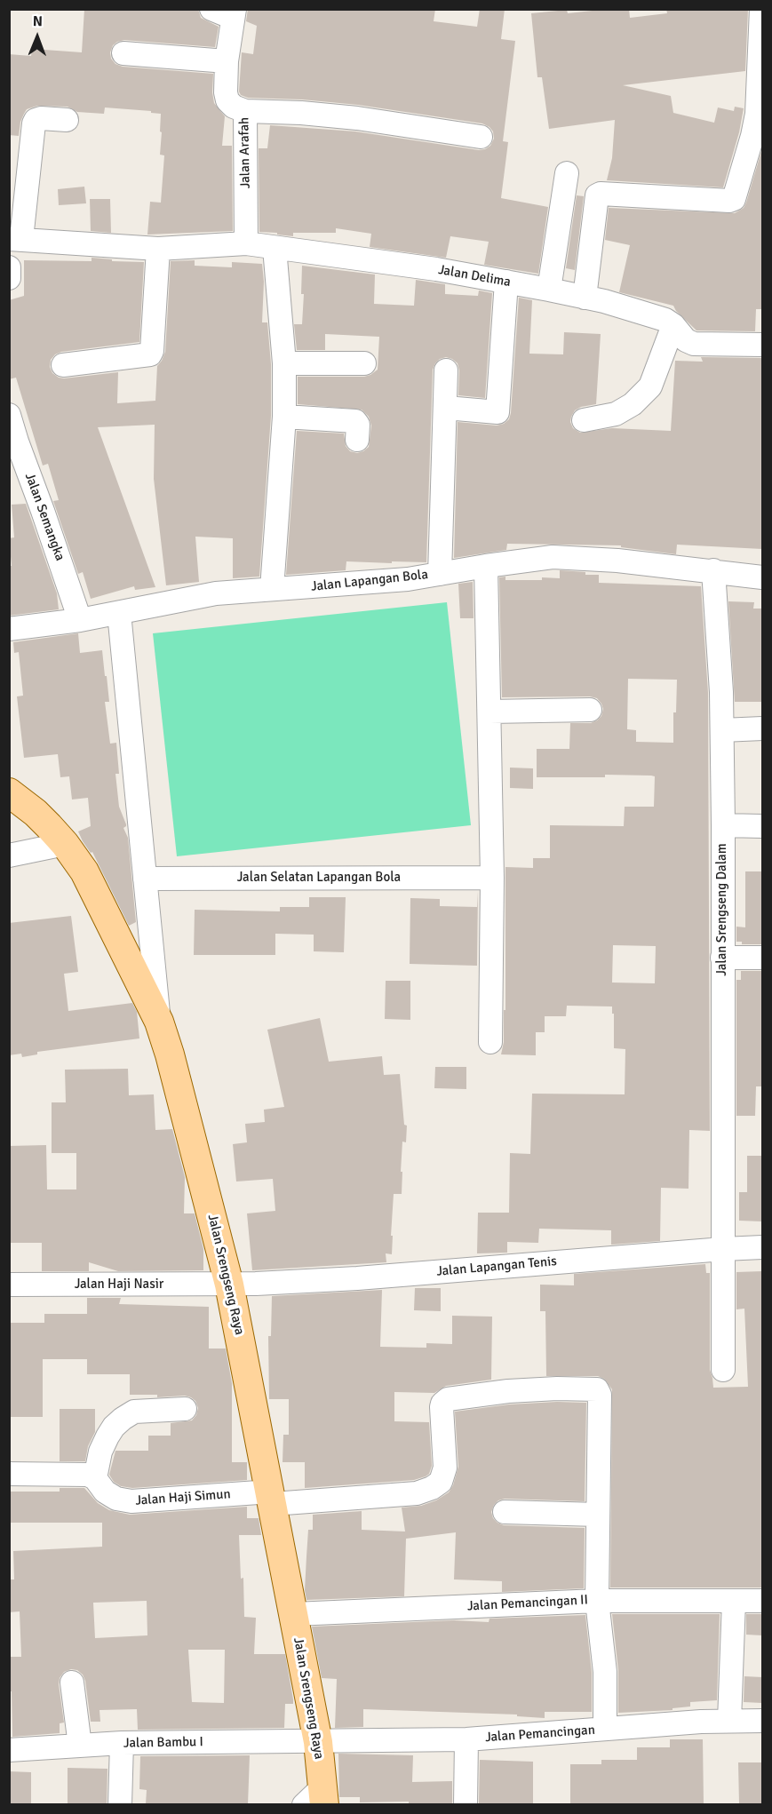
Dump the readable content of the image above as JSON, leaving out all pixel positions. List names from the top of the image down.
{
  "streets": {
    "main road": ["Jalan Srengseng Raya"],
    "street": [
      "Jalan Arafah",
      "Jalan Delima",
      "Jalan Semangka",
      "Jalan Lapangan Bola",
      "Jalan Selatan Lapangan Bola",
      "Jalan Srengseng Dalam",
      "Jalan Lapangan Tenis",
      "Jalan Haji Nasir",
      "Jalan Haji Simun",
      "Jalan Pemancingan II",
      "Jalan Pemancingan",
      "Jalan Bambu I"
    ]
  },
  "crossings": [
    ["Jalan Arafah", "Jalan Delima"],
    ["Jalan Semangka", "Jalan Lapangan Bola"],
    ["Jalan Lapangan Bola", "Jalan Srengseng Dalam"],
    ["Jalan Srengseng Dalam", "Jalan Lapangan Tenis"],
    ["Jalan Lapangan Tenis", "Jalan Srengseng Raya"],
    ["Jalan Lapangan Tenis", "Jalan Haji Nasir"],
    ["Jalan Srengseng Raya", "Jalan Haji Nasir"],
    ["Jalan Srengseng Raya", "Jalan Haji Simun"],
    ["Jalan Srengseng Raya", "Jalan Pemancingan II"],
    ["Jalan Srengseng Raya", "Jalan Pemancingan"],
    ["Jalan Srengseng Raya", "Jalan Bambu I"],
    ["Jalan Pemancingan", "Jalan Bambu I"]
  ],
  "north": "top"
}
